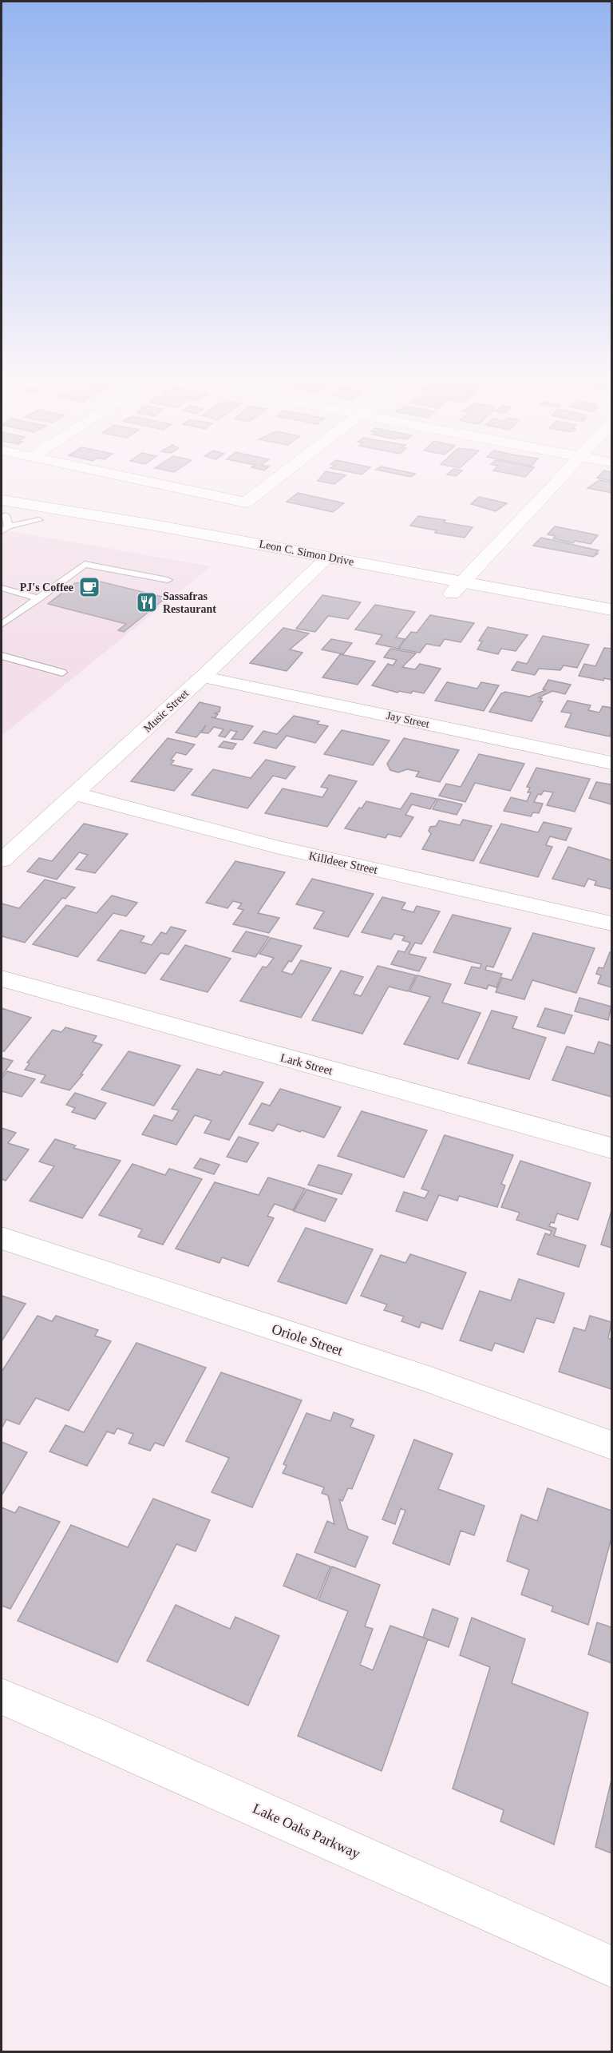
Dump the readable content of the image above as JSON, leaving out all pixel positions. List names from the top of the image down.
{
  "streets": {
    "main road": ["Leon C. Simon Drive"],
    "street": [
      "Music Street",
      "Jay Street",
      "Killdeer Street",
      "Lark Street",
      "Oriole Street",
      "Lake Oaks Parkway"
    ]
  },
  "crossings": [
    ["Leon C. Simon Drive", "Music Street"],
    ["Music Street", "Jay Street"],
    ["Music Street", "Killdeer Street"]
  ],
  "places": {
    "cafe": ["PJ's Coffee"],
    "restaurant": ["Sassafras Restaurant"]
  }
}
